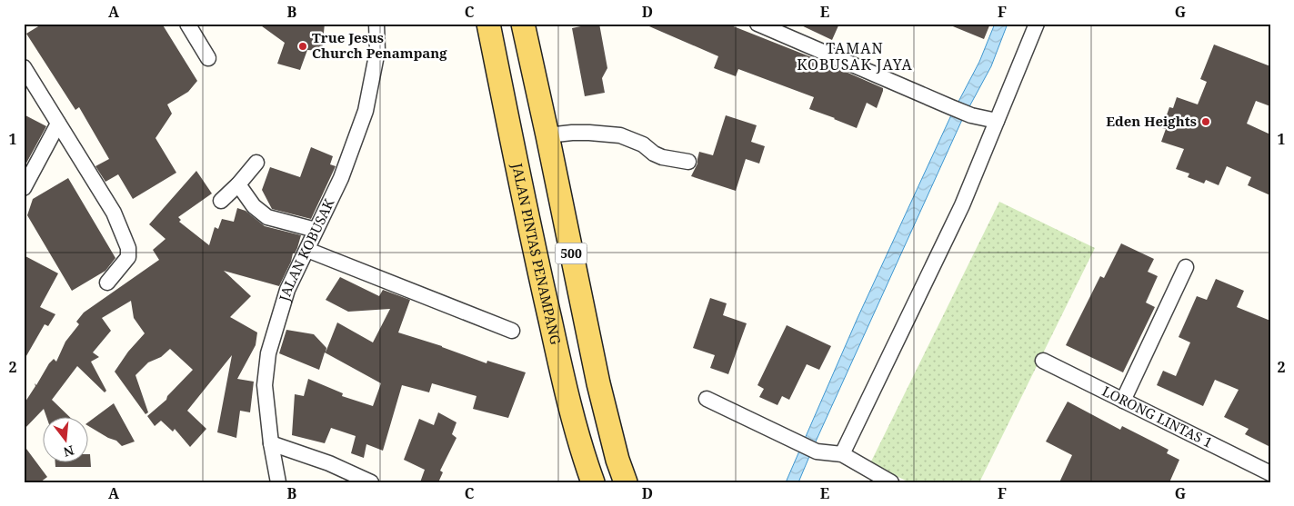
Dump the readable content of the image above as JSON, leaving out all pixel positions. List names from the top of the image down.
{
  "streets": {
    "main road": ["500", "JALAN PINTAS PENAMPANG"],
    "street": ["JALAN KOBUSAK", "LORONG LINTAS 1"]
  },
  "districts": ["TAMAN KOBUSAK JAYA"],
  "places": ["True Jesus Church Penampang", "Eden Heights"],
  "north": "bottom",
  "grid": {
    "columns": [
      "A",
      "B",
      "C",
      "D",
      "E",
      "F",
      "G"
    ],
    "rows": ["1", "2"]
  }
}
